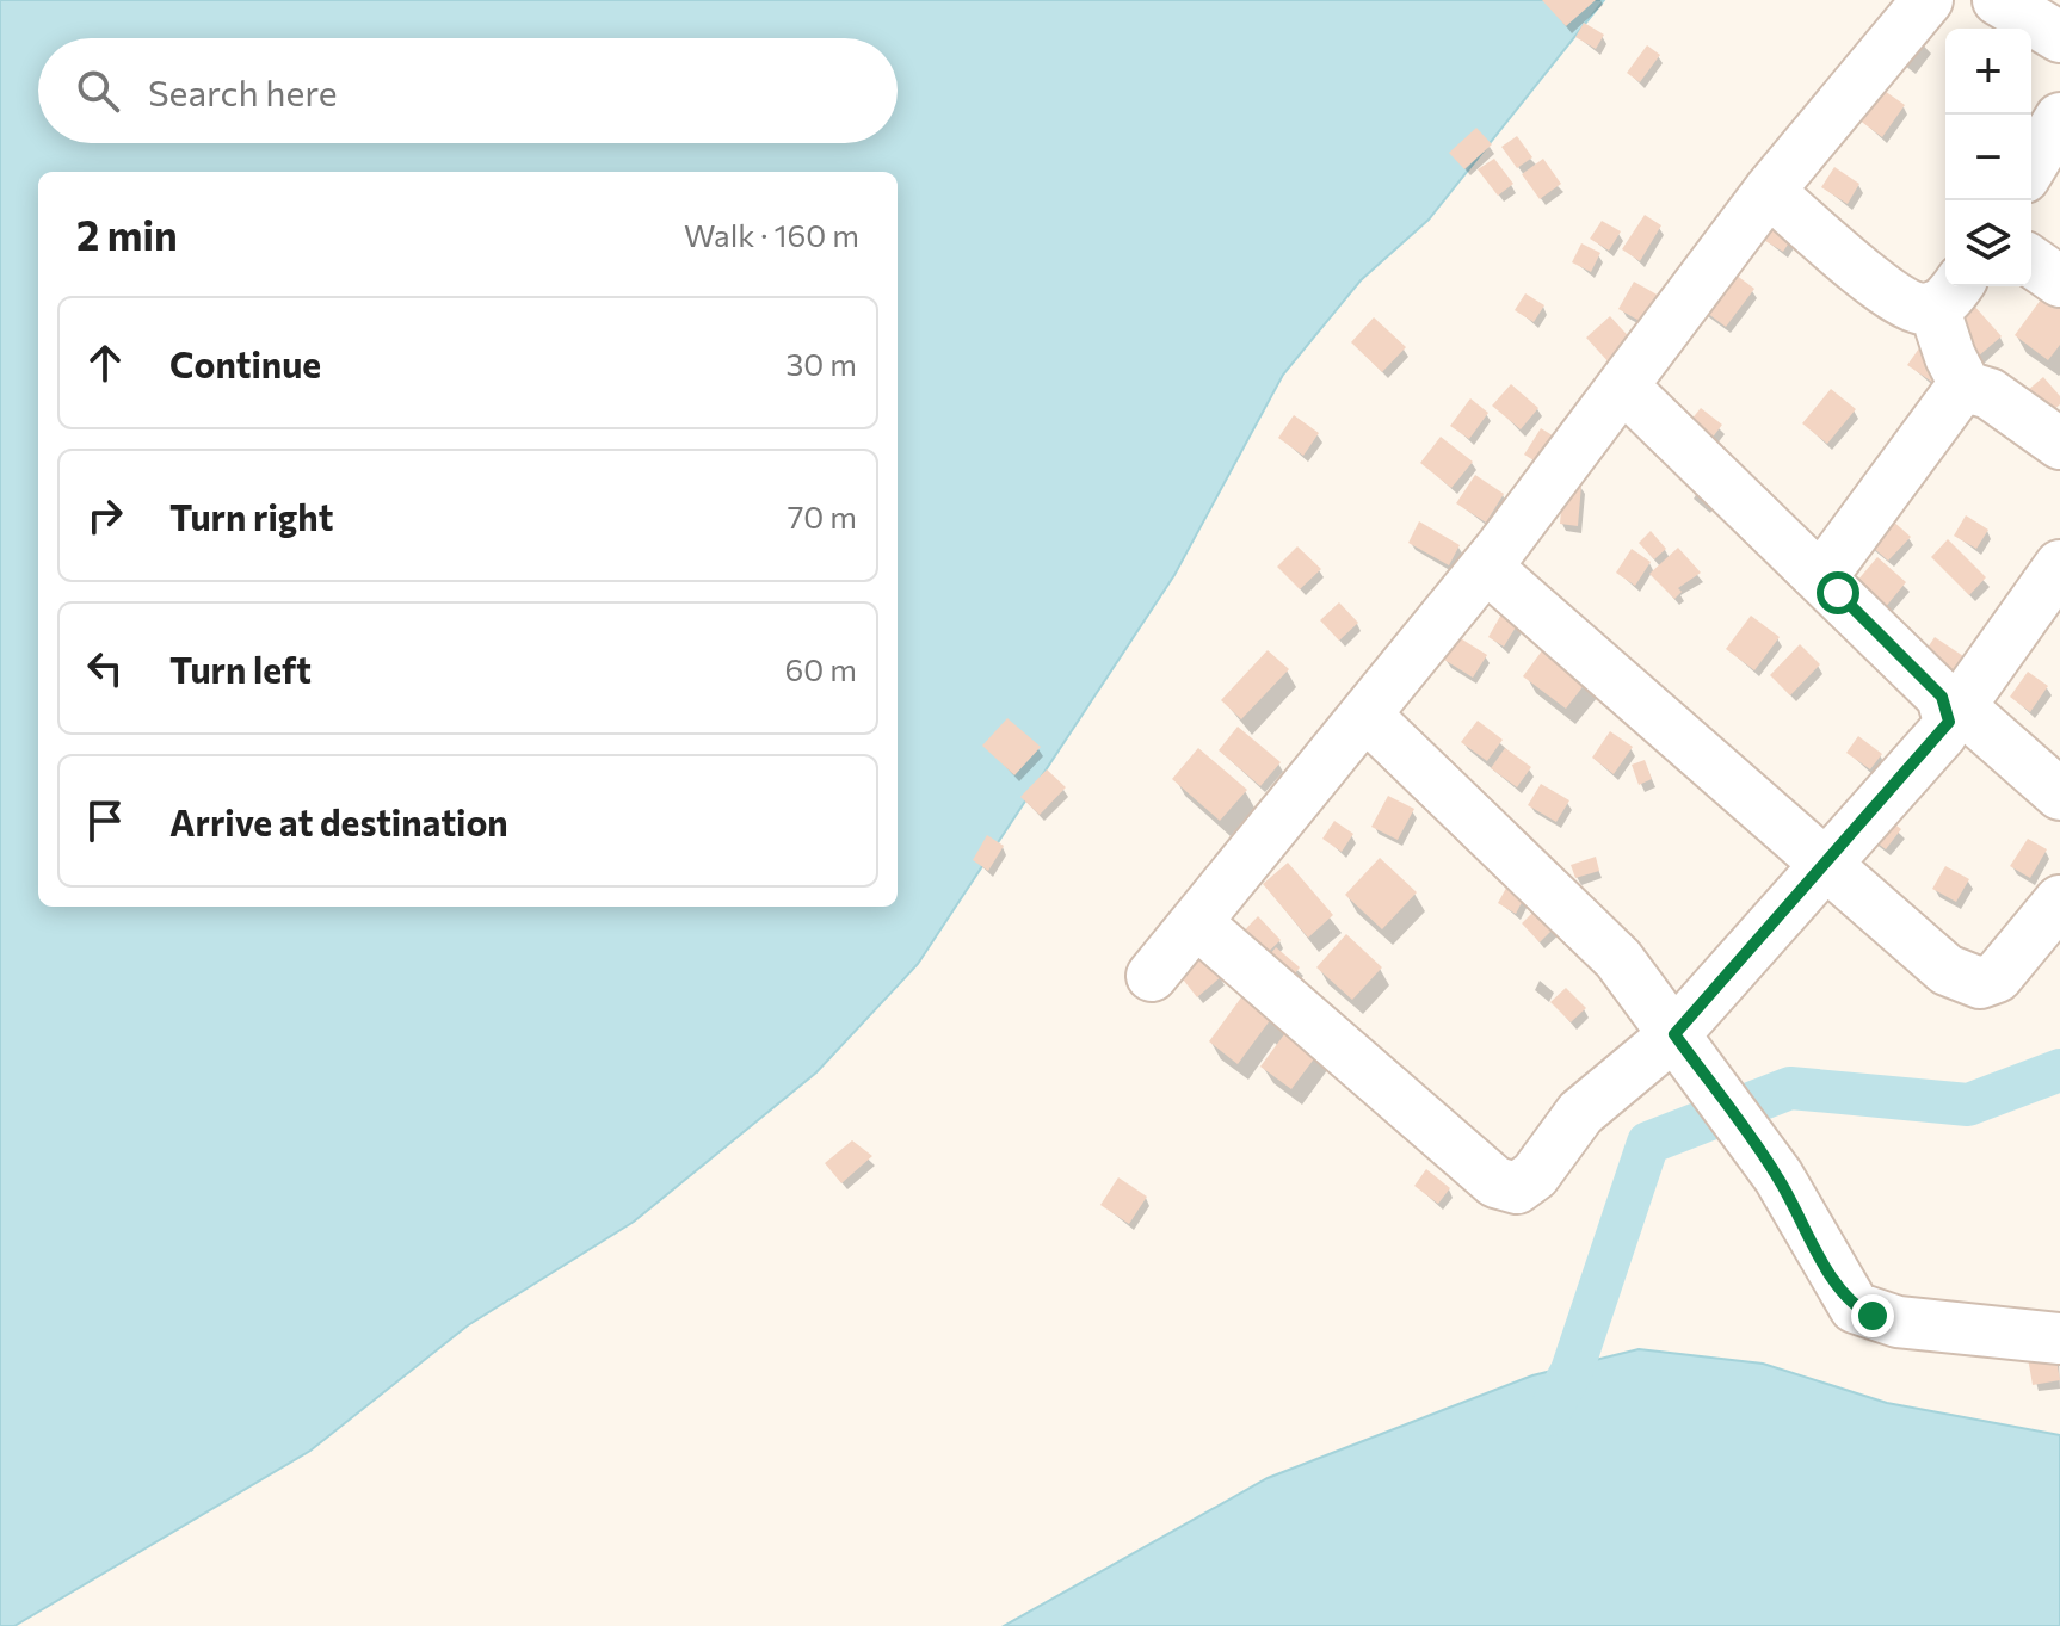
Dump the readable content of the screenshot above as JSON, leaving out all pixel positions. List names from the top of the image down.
{
  "page": {
    "map_buttons": ["+", "−"],
    "search": "Search here",
    "heading": ["2 min", "Walk · 160 m"],
    "list": [
      ["Continue", "30 m"],
      ["Turn right", "70 m"],
      ["Turn left", "60 m"],
      "Arrive at destination"
    ]
  }
}
